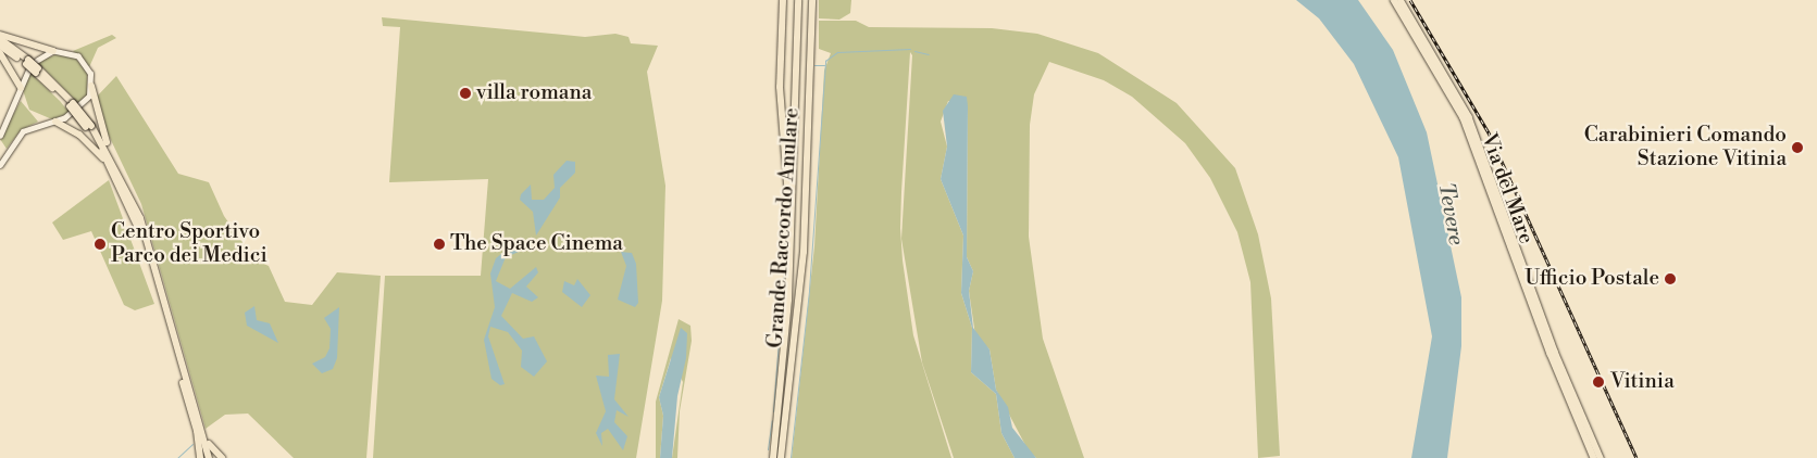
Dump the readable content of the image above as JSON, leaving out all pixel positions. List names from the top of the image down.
{
  "streets": {
    "highway": ["Grande Raccordo Anulare"],
    "main road": ["Via del Mare"]
  },
  "water": ["Tevere"],
  "places": [
    "villa romana",
    "Carabinieri Comando Stazione Vitinia",
    "Centro Sportivo Parco dei Medici",
    "The Space Cinema",
    "Ufficio Postale",
    "Vitinia"
  ]
}
